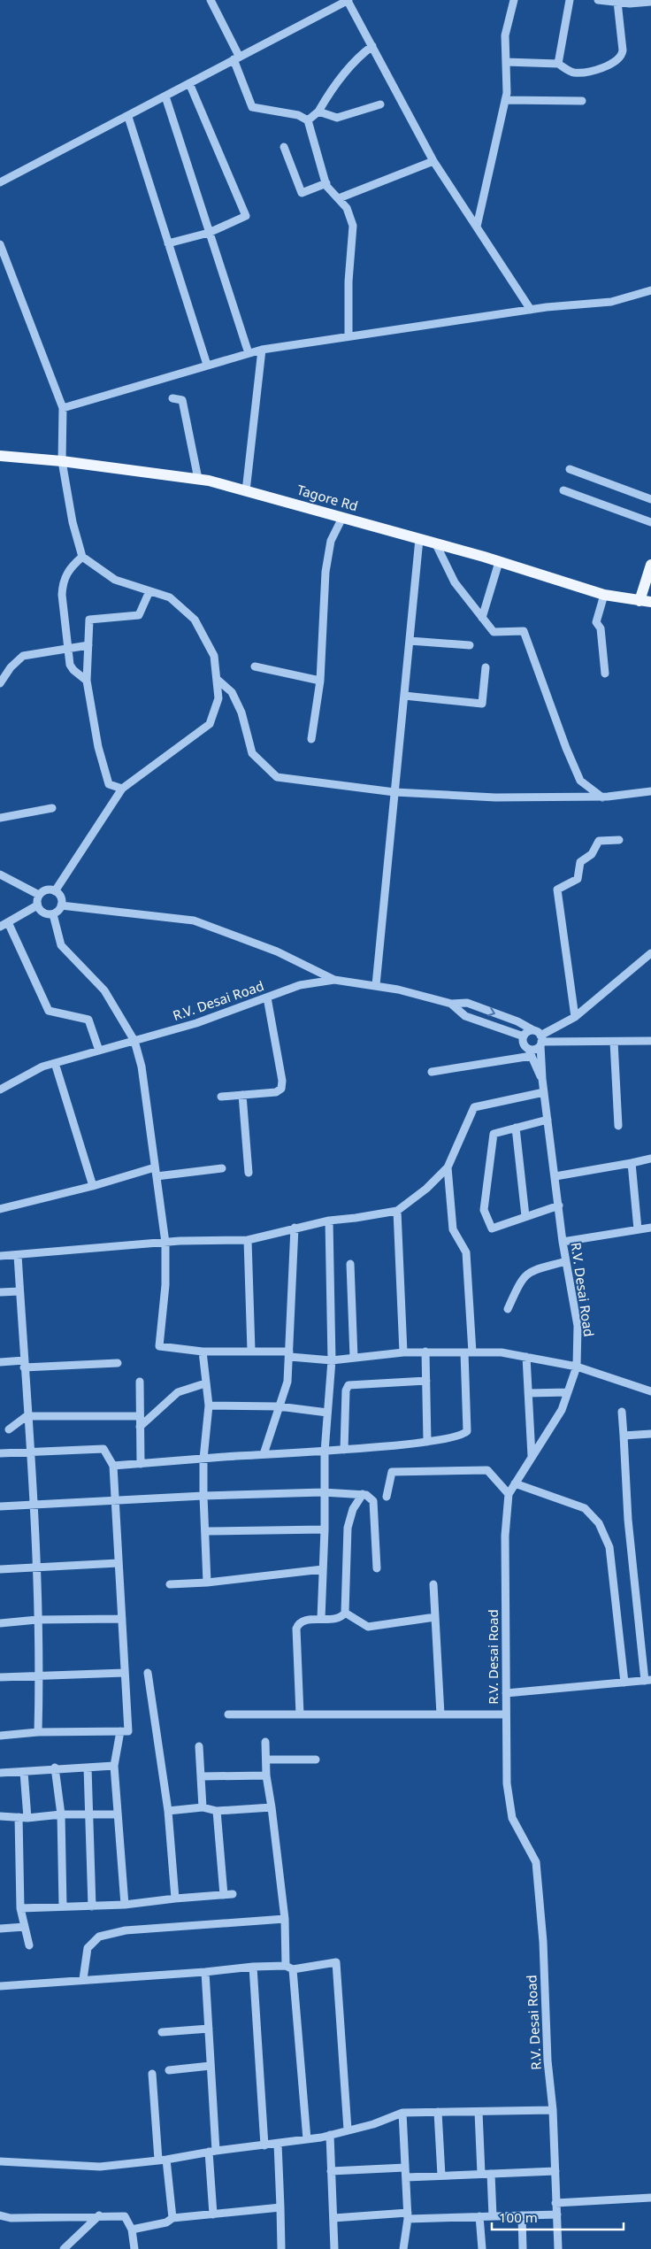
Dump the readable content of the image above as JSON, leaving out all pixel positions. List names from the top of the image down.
{
  "streets": {
    "main road": ["Tagore Rd"],
    "street": ["R.V. Desai Road"]
  },
  "scale_bar": "100 m"
}
